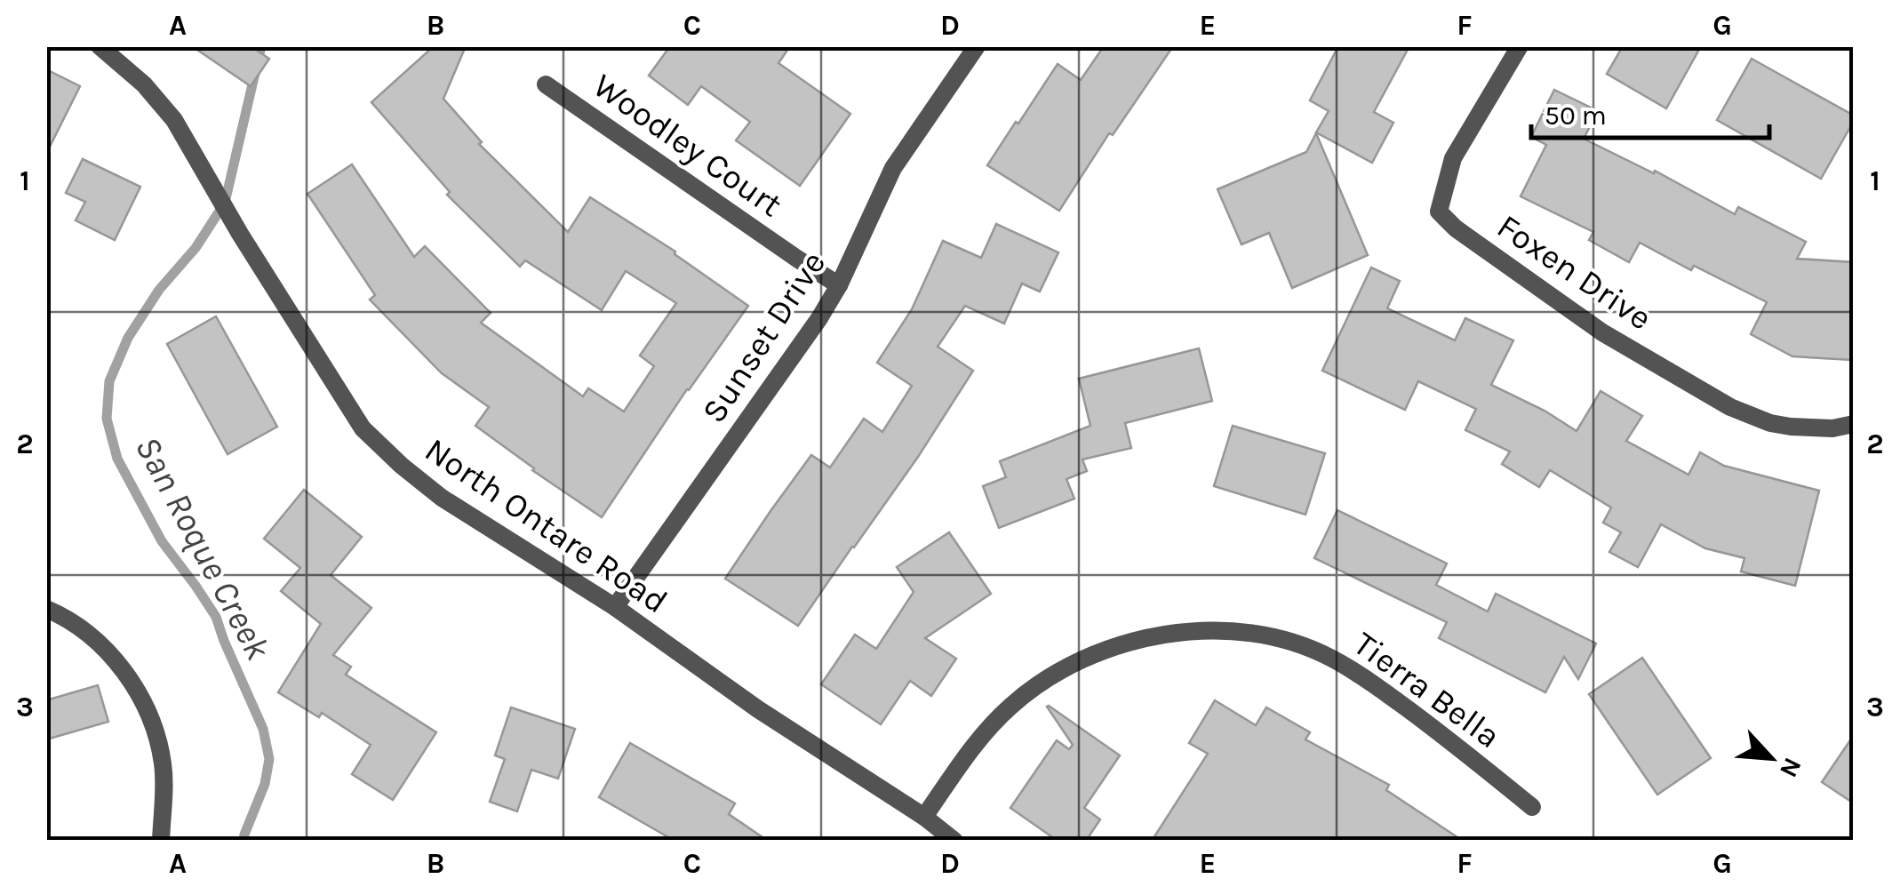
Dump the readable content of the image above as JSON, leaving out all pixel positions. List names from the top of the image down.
{
  "streets": {
    "street": [
      "Woodley Court",
      "Foxen Drive",
      "Sunset Drive",
      "North Ontare Road",
      "Tierra Bella"
    ]
  },
  "crossings": [
    ["Woodley Court", "Sunset Drive"],
    ["Sunset Drive", "North Ontare Road"],
    ["North Ontare Road", "Tierra Bella"]
  ],
  "water": ["San Roque Creek"],
  "scale_bar": "50 m",
  "north": "bottom right",
  "grid": {
    "columns": [
      "A",
      "B",
      "C",
      "D",
      "E",
      "F",
      "G"
    ],
    "rows": ["1", "2", "3"]
  }
}
